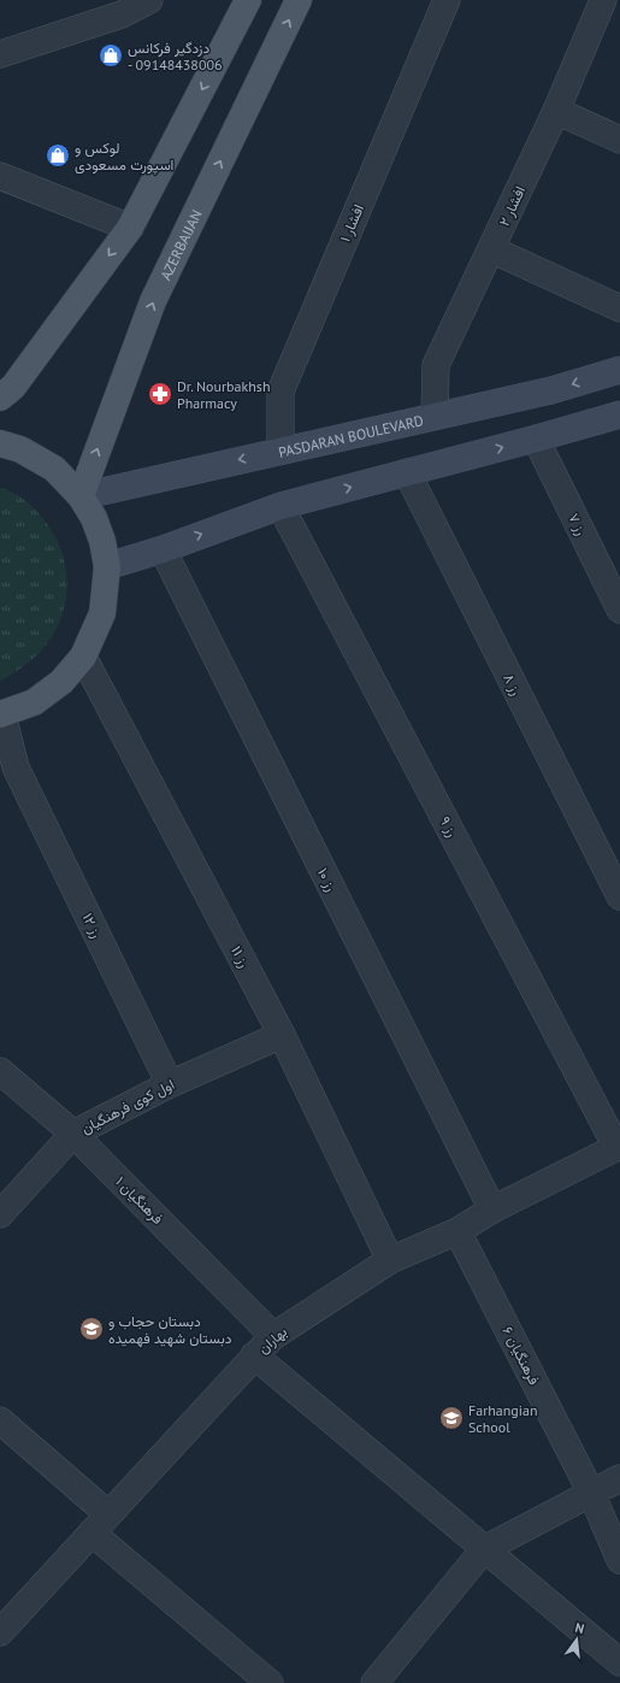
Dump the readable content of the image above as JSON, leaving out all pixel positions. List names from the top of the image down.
{
  "streets": {
    "main road": ["AZERBAIJAN", "PASDARAN BOULEVARD"],
    "street": [
      "افشار ۲",
      "افشار ۱",
      "رز ۷",
      "رز ۸",
      "رز ۹",
      "رز ۱۰",
      "رز ۱۲",
      "رز ۱۱",
      "اول کوی فرهنگیان",
      "فرهنگیان ۱",
      "بهاران",
      "فرهنگیان ۶"
    ]
  },
  "crossings": [
    ["افشار ۲", "PASDARAN BOULEVARD"],
    ["افشار ۱", "PASDARAN BOULEVARD"],
    ["AZERBAIJAN", "PASDARAN BOULEVARD"],
    ["رز ۹", "بهاران"],
    ["رز ۱۰", "بهاران"],
    ["رز ۱۲", "اول کوی فرهنگیان"],
    ["رز ۱۱", "اول کوی فرهنگیان"],
    ["رز ۱۱", "بهاران"],
    ["اول کوی فرهنگیان", "فرهنگیان ۱"],
    ["فرهنگیان ۱", "بهاران"],
    ["بهاران", "فرهنگیان ۶"]
  ],
  "places": {
    "shop": ["دزدگیر فرکانس - 09148438006", "لوکس و اسپورت مسعودی"],
    "pharmacy": ["Dr. Nourbakhsh Pharmacy"],
    "school or university": ["دبستان حجاب و دبستان شهید فهمیده", "Farhangian School"]
  },
  "north": "top"
}
